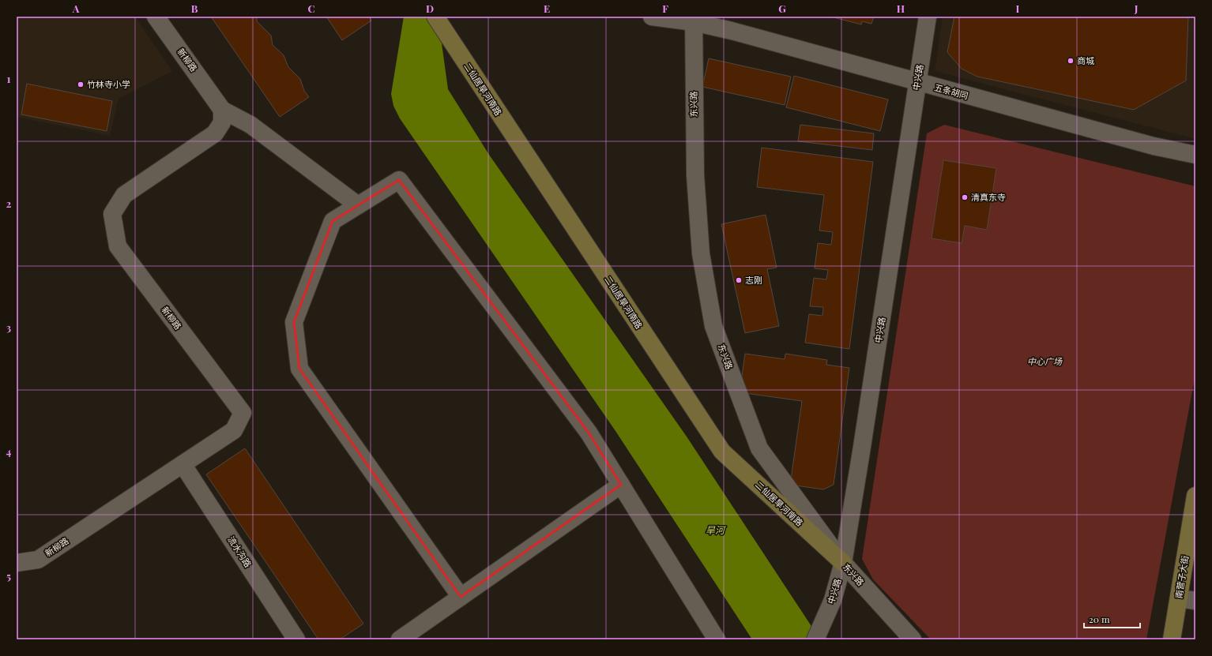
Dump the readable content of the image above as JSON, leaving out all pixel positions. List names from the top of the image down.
{
  "streets": {
    "street": [
      "新柳路",
      "中兴路",
      "二仙居旱河南路",
      "五条胡同",
      "东兴路",
      "流水沟路",
      "南营子大街"
    ]
  },
  "crossings": [
    ["新柳路", "流水沟路"],
    ["中兴路", "二仙居旱河南路"],
    ["中兴路", "五条胡同"],
    ["中兴路", "东兴路"],
    ["二仙居旱河南路", "东兴路"],
    ["五条胡同", "东兴路"]
  ],
  "water": ["旱河"],
  "parks": ["中心广场"],
  "places": [
    "商城",
    "竹林寺小学",
    "清真东寺",
    "志刚"
  ],
  "scale_bar": "20 m",
  "grid": {
    "columns": [
      "A",
      "B",
      "C",
      "D",
      "E",
      "F",
      "G",
      "H",
      "I",
      "J"
    ],
    "rows": [
      "1",
      "2",
      "3",
      "4",
      "5"
    ]
  }
}
